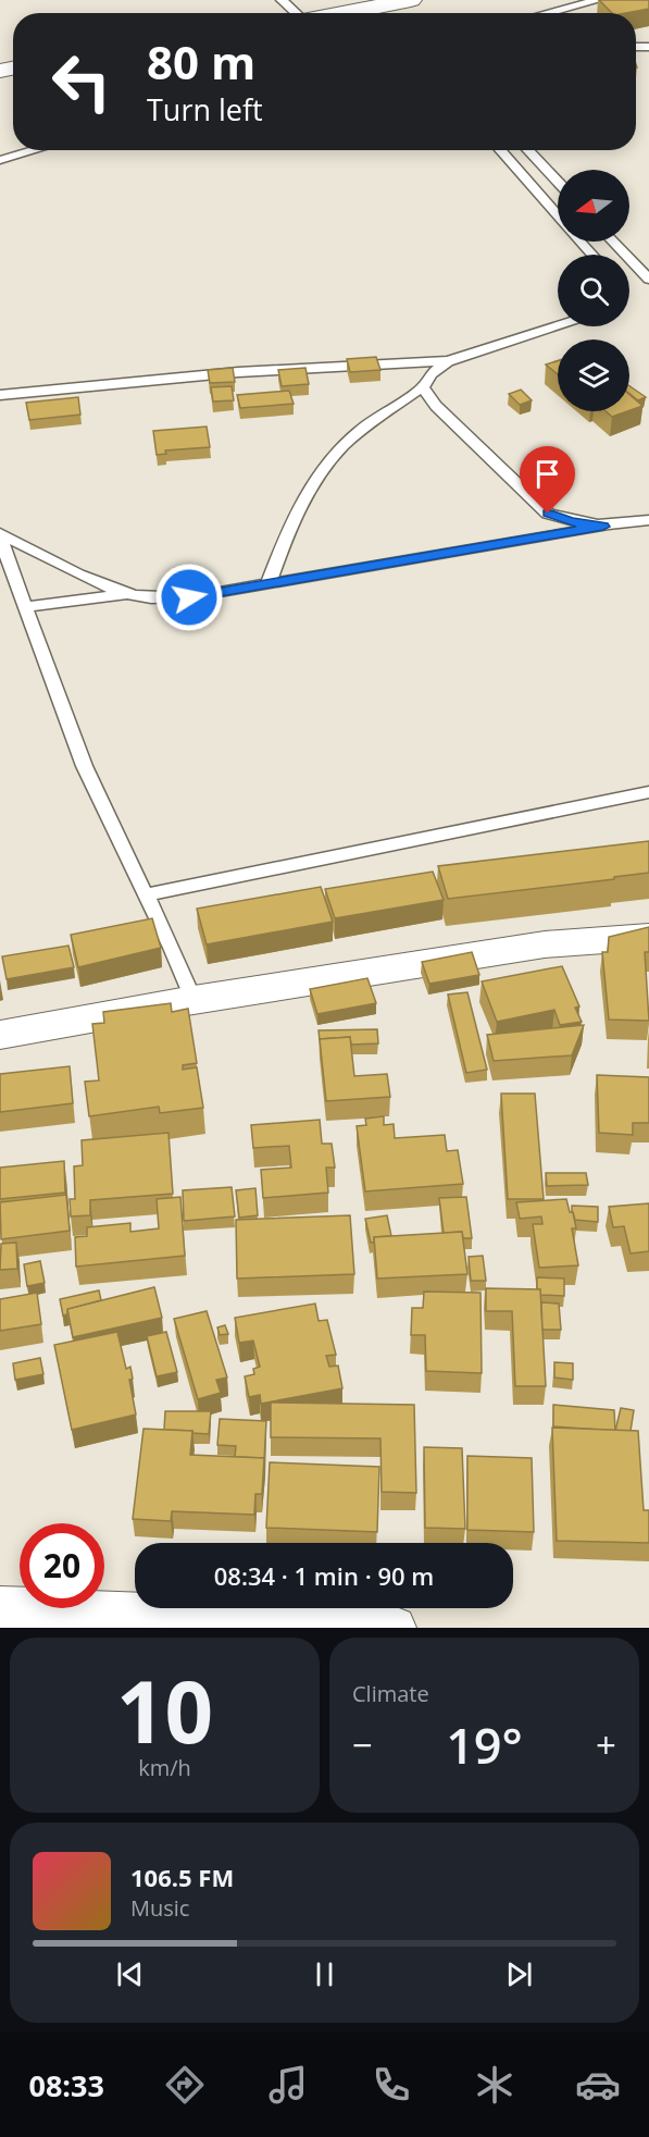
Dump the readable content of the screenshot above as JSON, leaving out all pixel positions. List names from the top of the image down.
{
  "north": "left",
  "page": {
    "turn": ["80 m", "Turn left"],
    "limit": "20",
    "trip": "08:34 · 1 min · 90 m",
    "tile": [
      ["10", "km/h"],
      "Climate"
    ],
    "heat": ["−", "19°", "+"],
    "song": ["106.5 FM", "Music"],
    "tabs": "08:33"
  }
}
